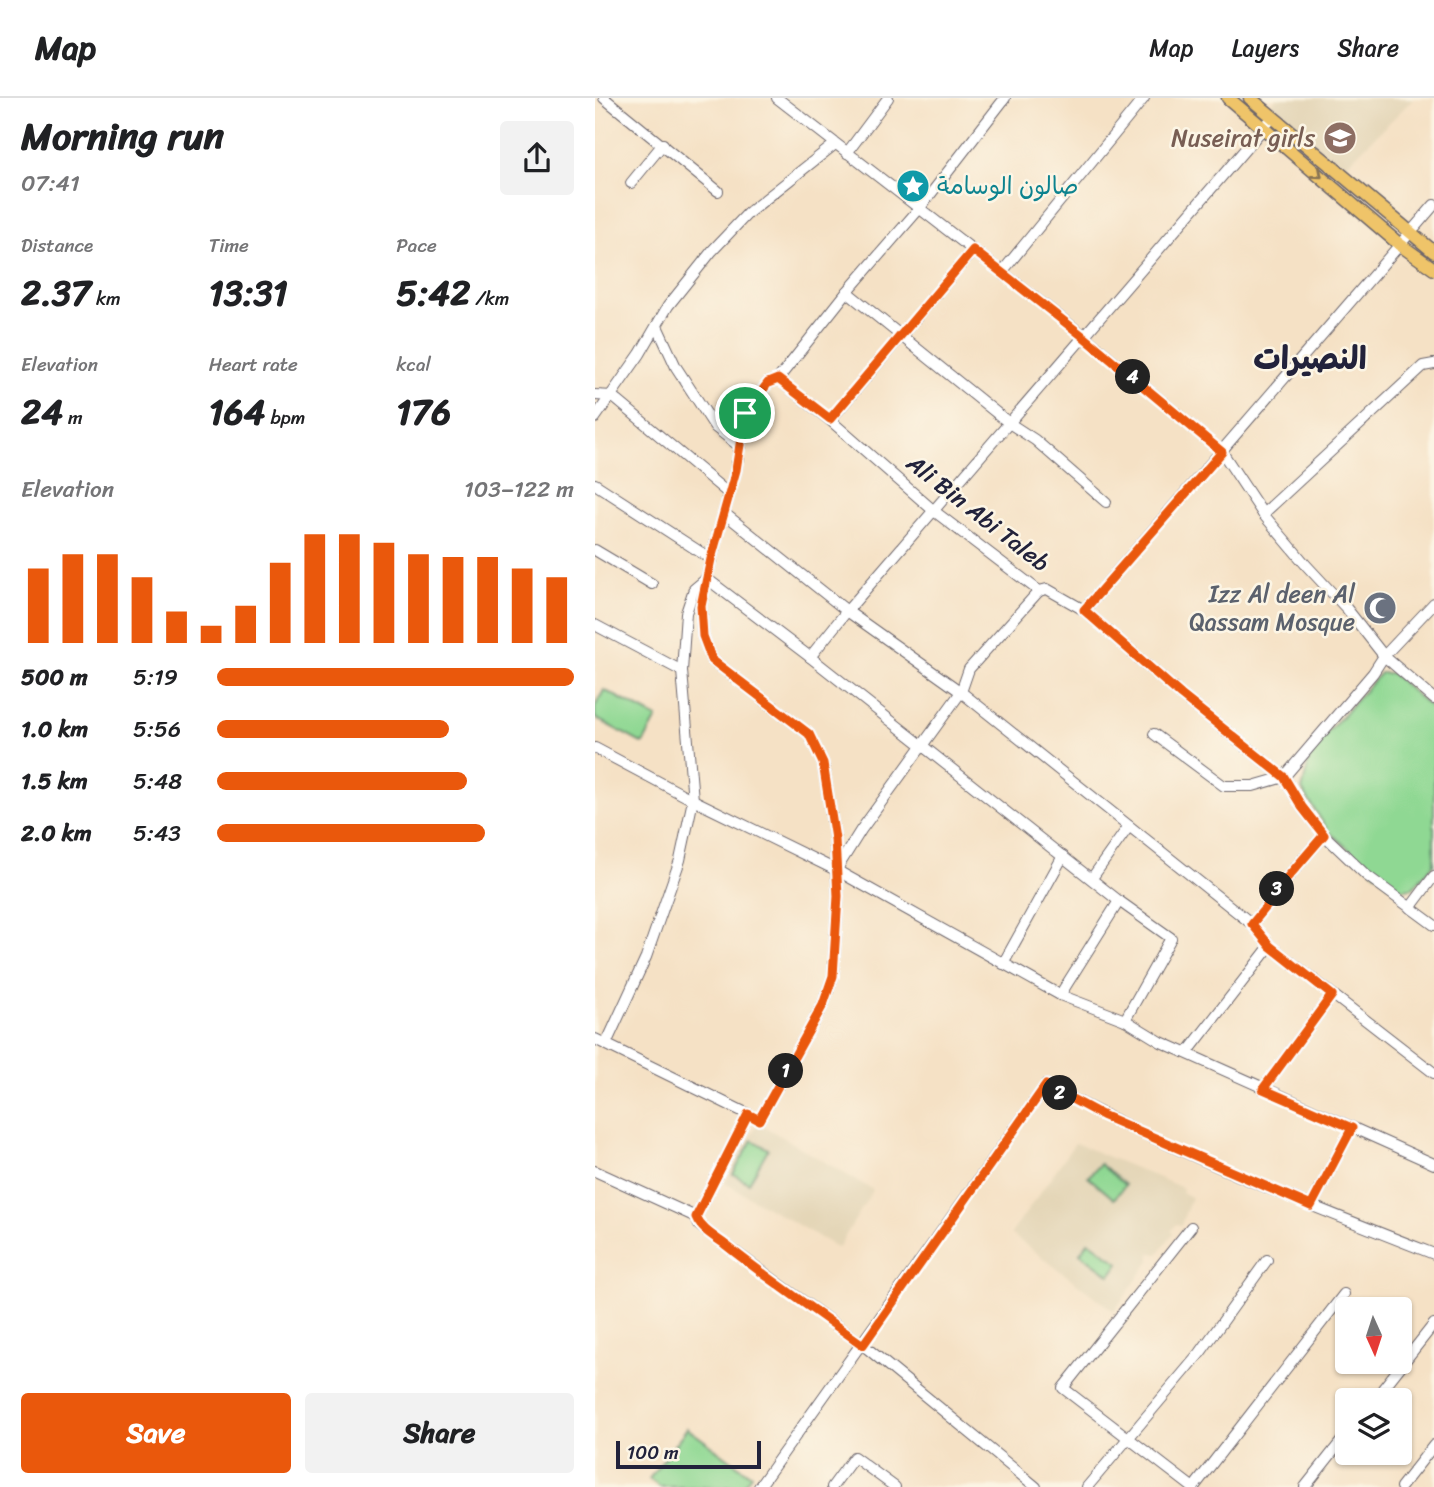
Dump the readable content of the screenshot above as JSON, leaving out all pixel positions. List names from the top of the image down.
{
  "streets": {
    "street": ["Ali Bin Abi Taleb"]
  },
  "districts": ["النصيرات"],
  "places": {
    "school or university": ["Nuseirat girls"],
    "place": ["صالون الوسامة"],
    "mosque": ["Izz Al deen Al Qassam Mosque"]
  },
  "scale_bar": "100 m",
  "north": "bottom",
  "page": {
    "header": "Map",
    "nav": ["Map", "Layers", "Share"],
    "heading": ["Morning run", "07:41"],
    "stats": [
      ["Distance", "2.37 km"],
      ["Time", "13:31"],
      ["Pace", "5:42 /km"],
      ["Elevation", "24 m"],
      ["Heart rate", "164 bpm"],
      ["kcal", "176"]
    ],
    "pins": [
      "4",
      "3",
      "1",
      "2"
    ],
    "chart": ["Elevation", "103–122 m"],
    "list": [
      {
        "name": "500 m",
        "note": "5:19"
      },
      {
        "name": "1.0 km",
        "note": "5:56"
      },
      {
        "name": "1.5 km",
        "note": "5:48"
      },
      {
        "name": "2.0 km",
        "note": "5:43"
      }
    ],
    "buttons": ["Save", "Share"],
    "scale": "100 m"
  }
}
